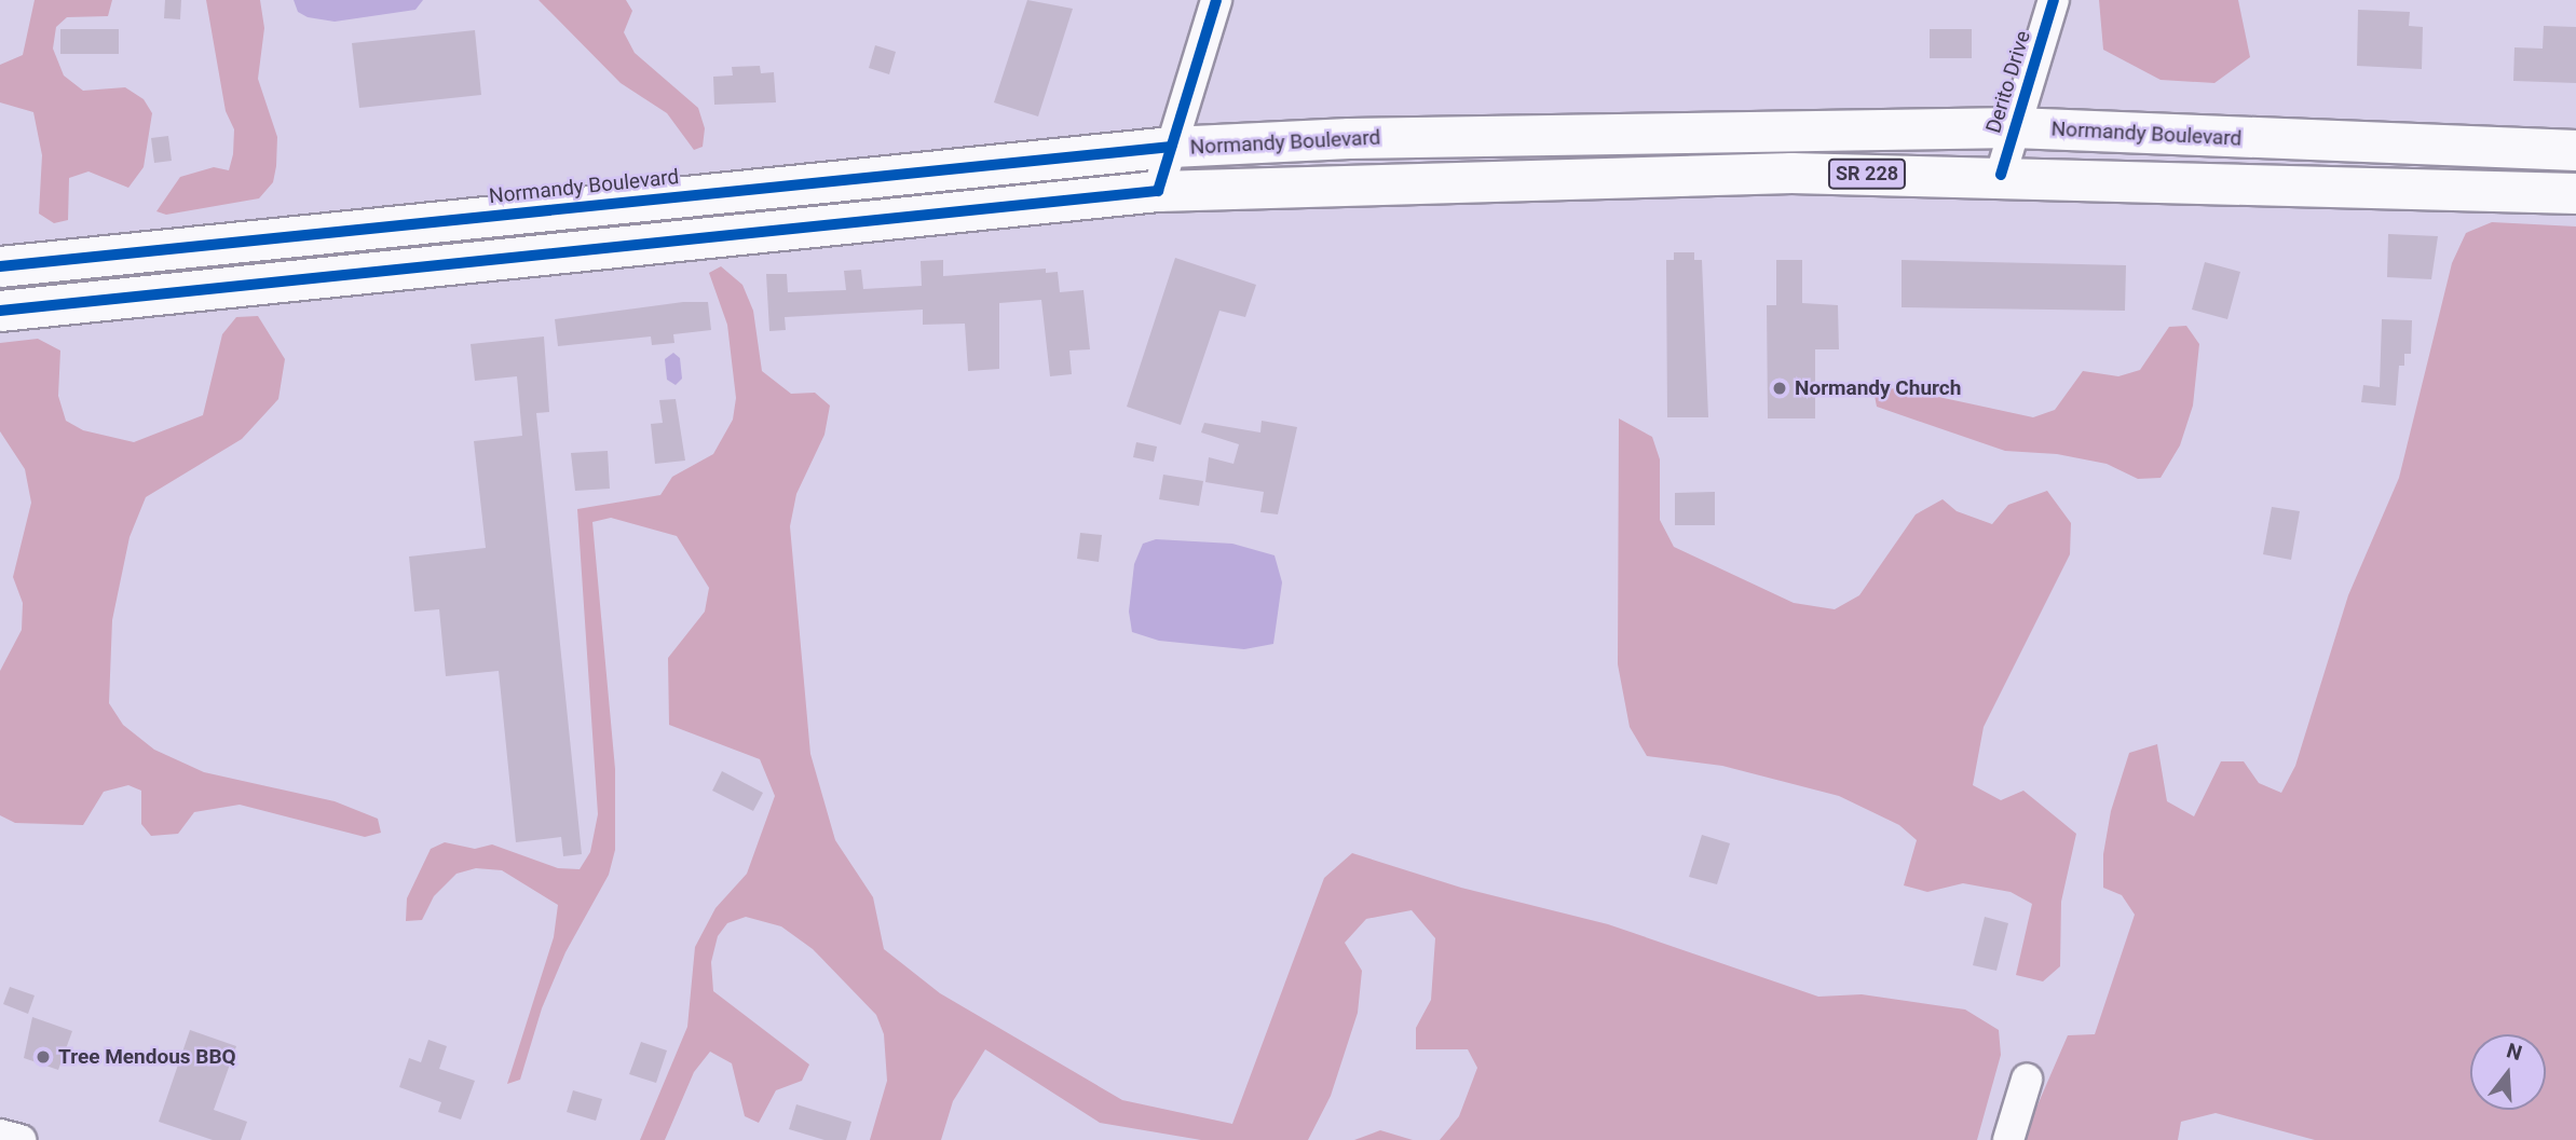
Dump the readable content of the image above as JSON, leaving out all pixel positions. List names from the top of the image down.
{
  "streets": {
    "main road": ["Normandy Boulevard", "SR 228"],
    "street": ["Derito Drive"]
  },
  "crossings": [
    ["Derito Drive", "Normandy Boulevard"]
  ],
  "places": ["Normandy Church", "Tree Mendous BBQ"],
  "north": "top"
}
